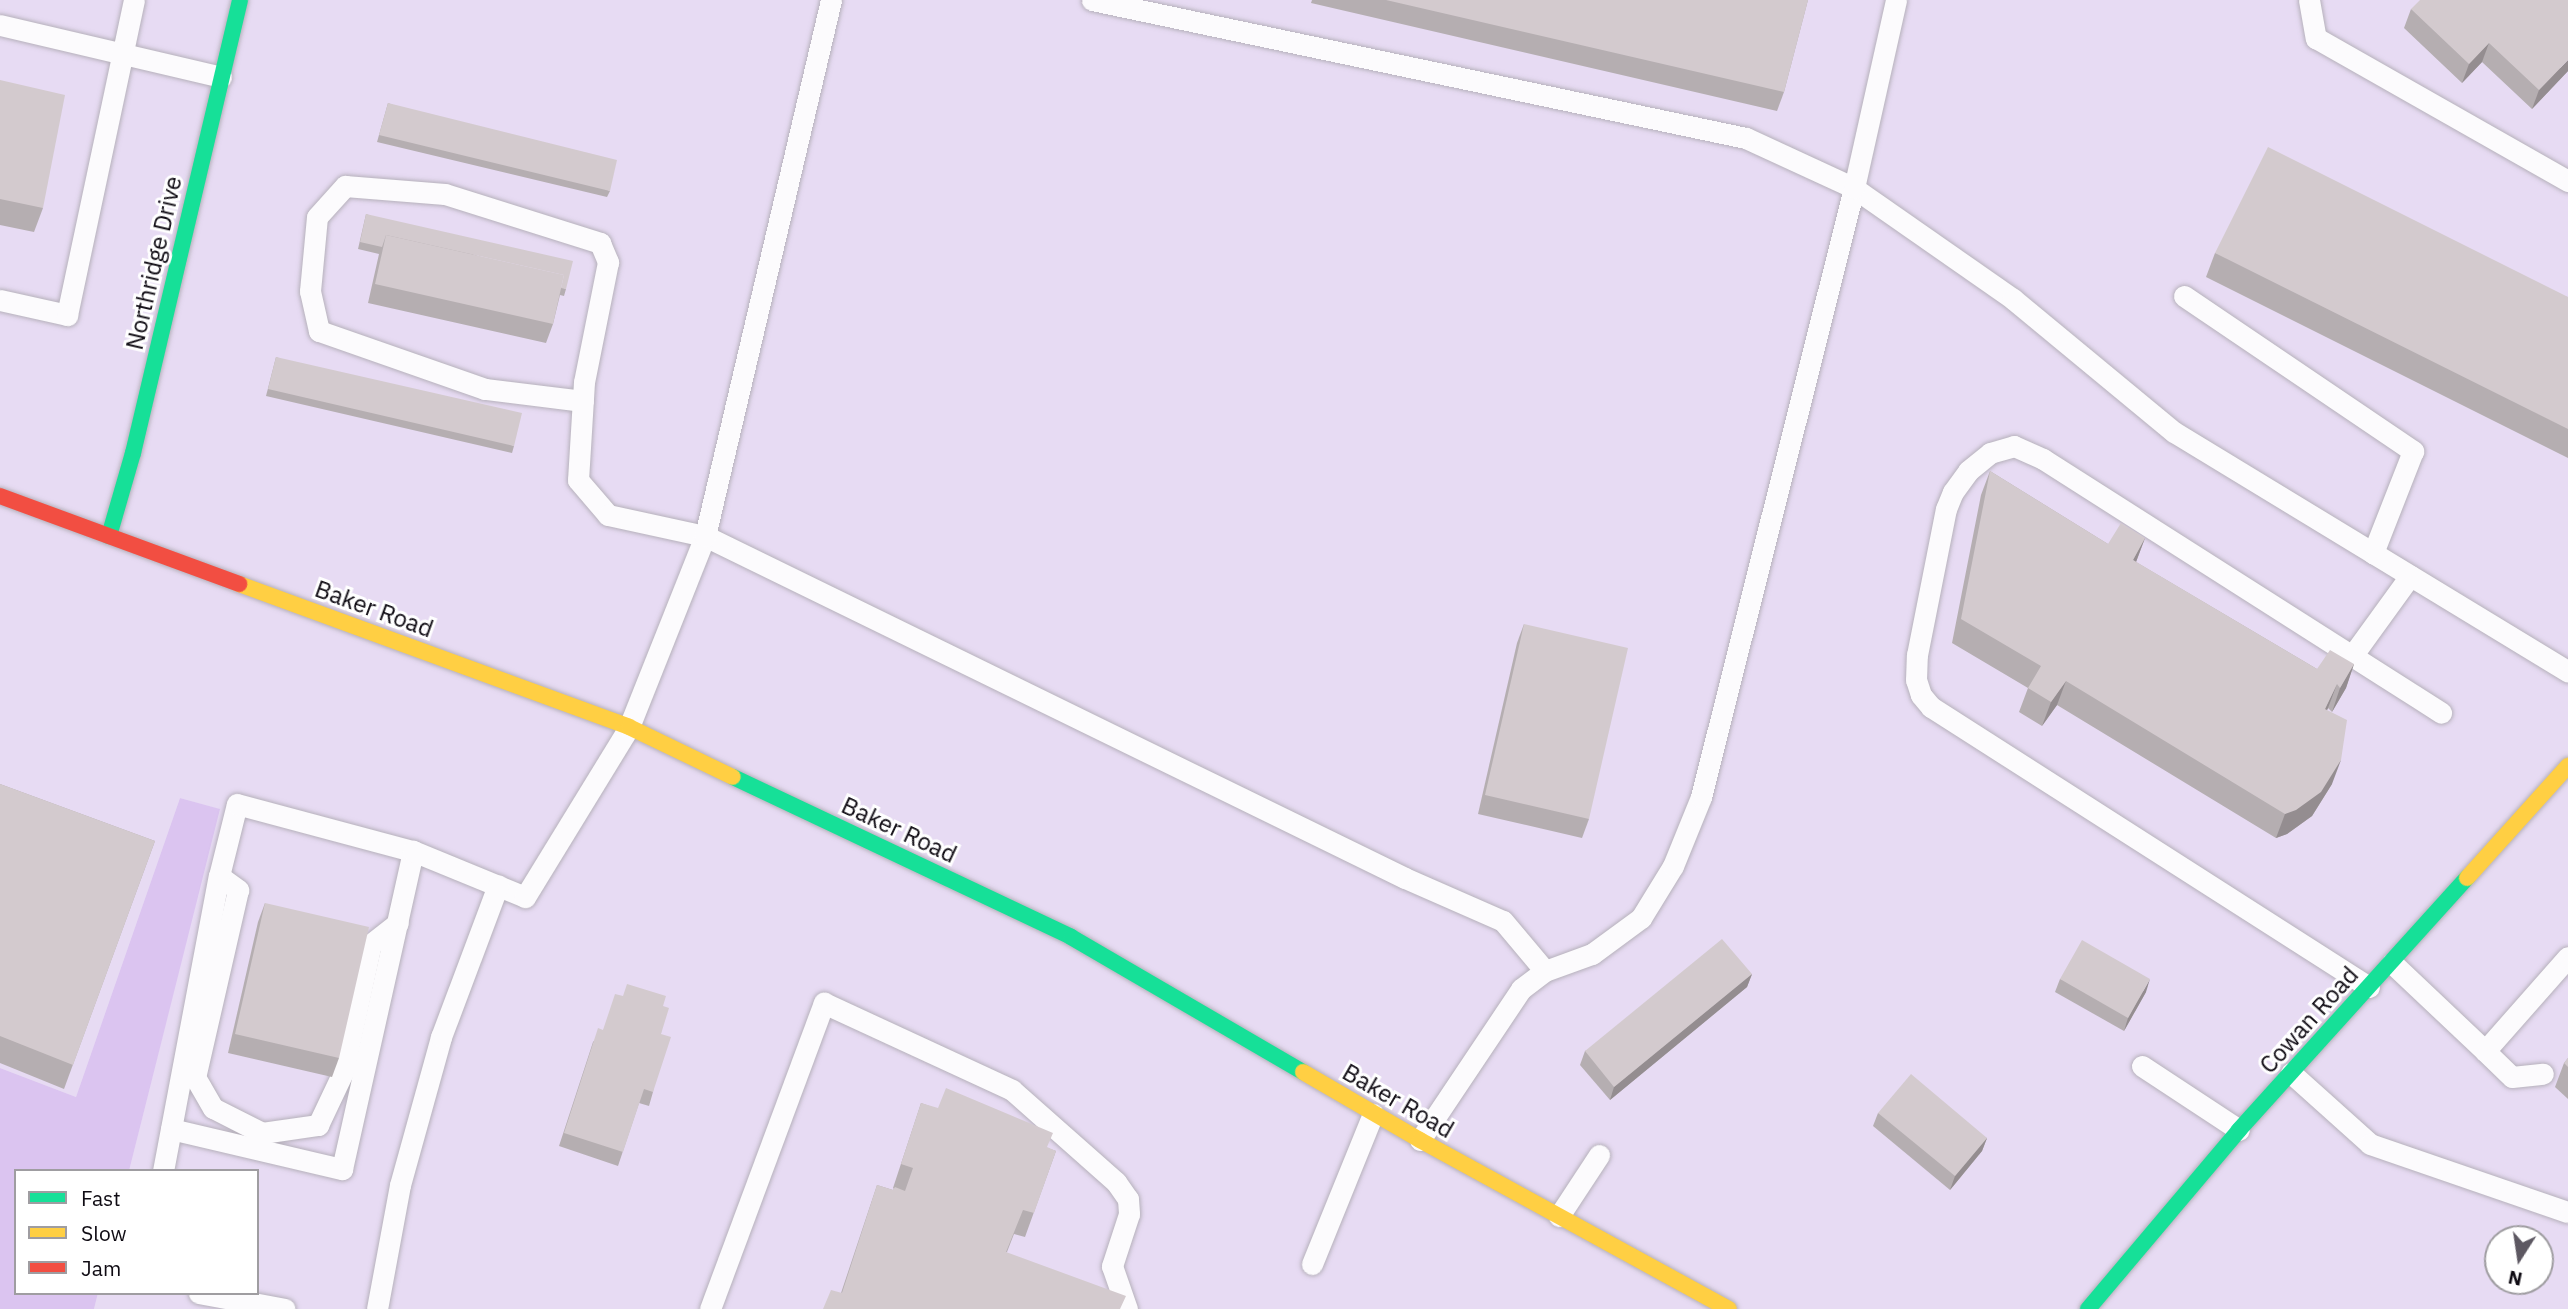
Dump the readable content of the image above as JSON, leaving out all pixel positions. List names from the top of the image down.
{
  "streets": {
    "main road": ["Northridge Drive", "Baker Road", "Cowan Road"]
  },
  "crossings": [
    ["Northridge Drive", "Baker Road"]
  ],
  "legend": ["Fast", "Slow", "Jam"],
  "north": "bottom"
}
